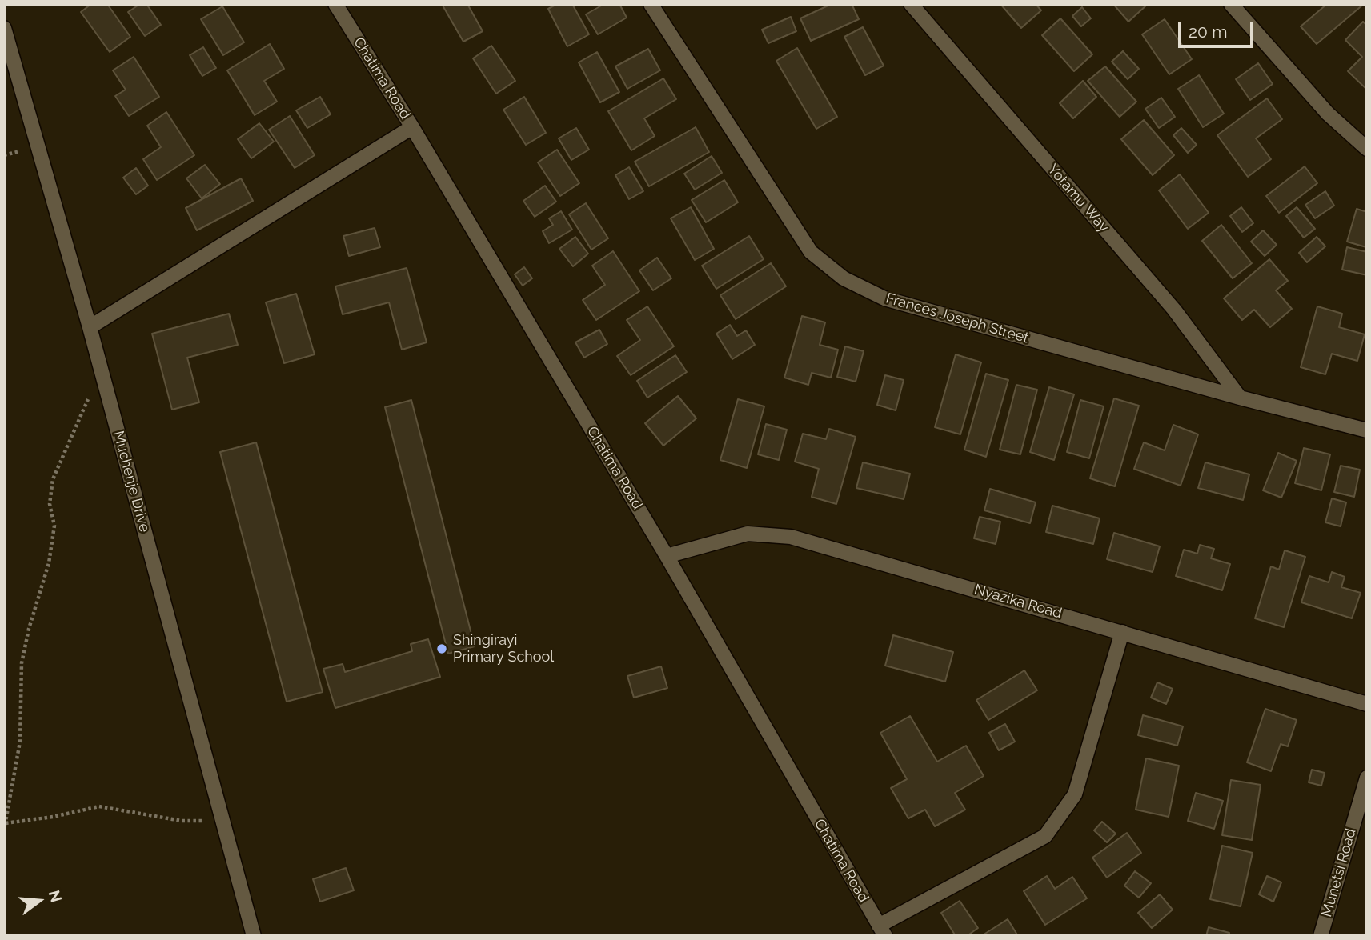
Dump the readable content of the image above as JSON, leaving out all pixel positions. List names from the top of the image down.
{
  "streets": {
    "street": [
      "Chatima Road",
      "Yotamu Way",
      "Frances Joseph Street",
      "Muchenje Drive",
      "Nyazika Road",
      "Munetsi Road"
    ]
  },
  "crossings": [
    ["Chatima Road", "Nyazika Road"],
    ["Yotamu Way", "Frances Joseph Street"]
  ],
  "places": ["Shingirayi Primary School"],
  "scale_bar": "20 m",
  "north": "right"
}
